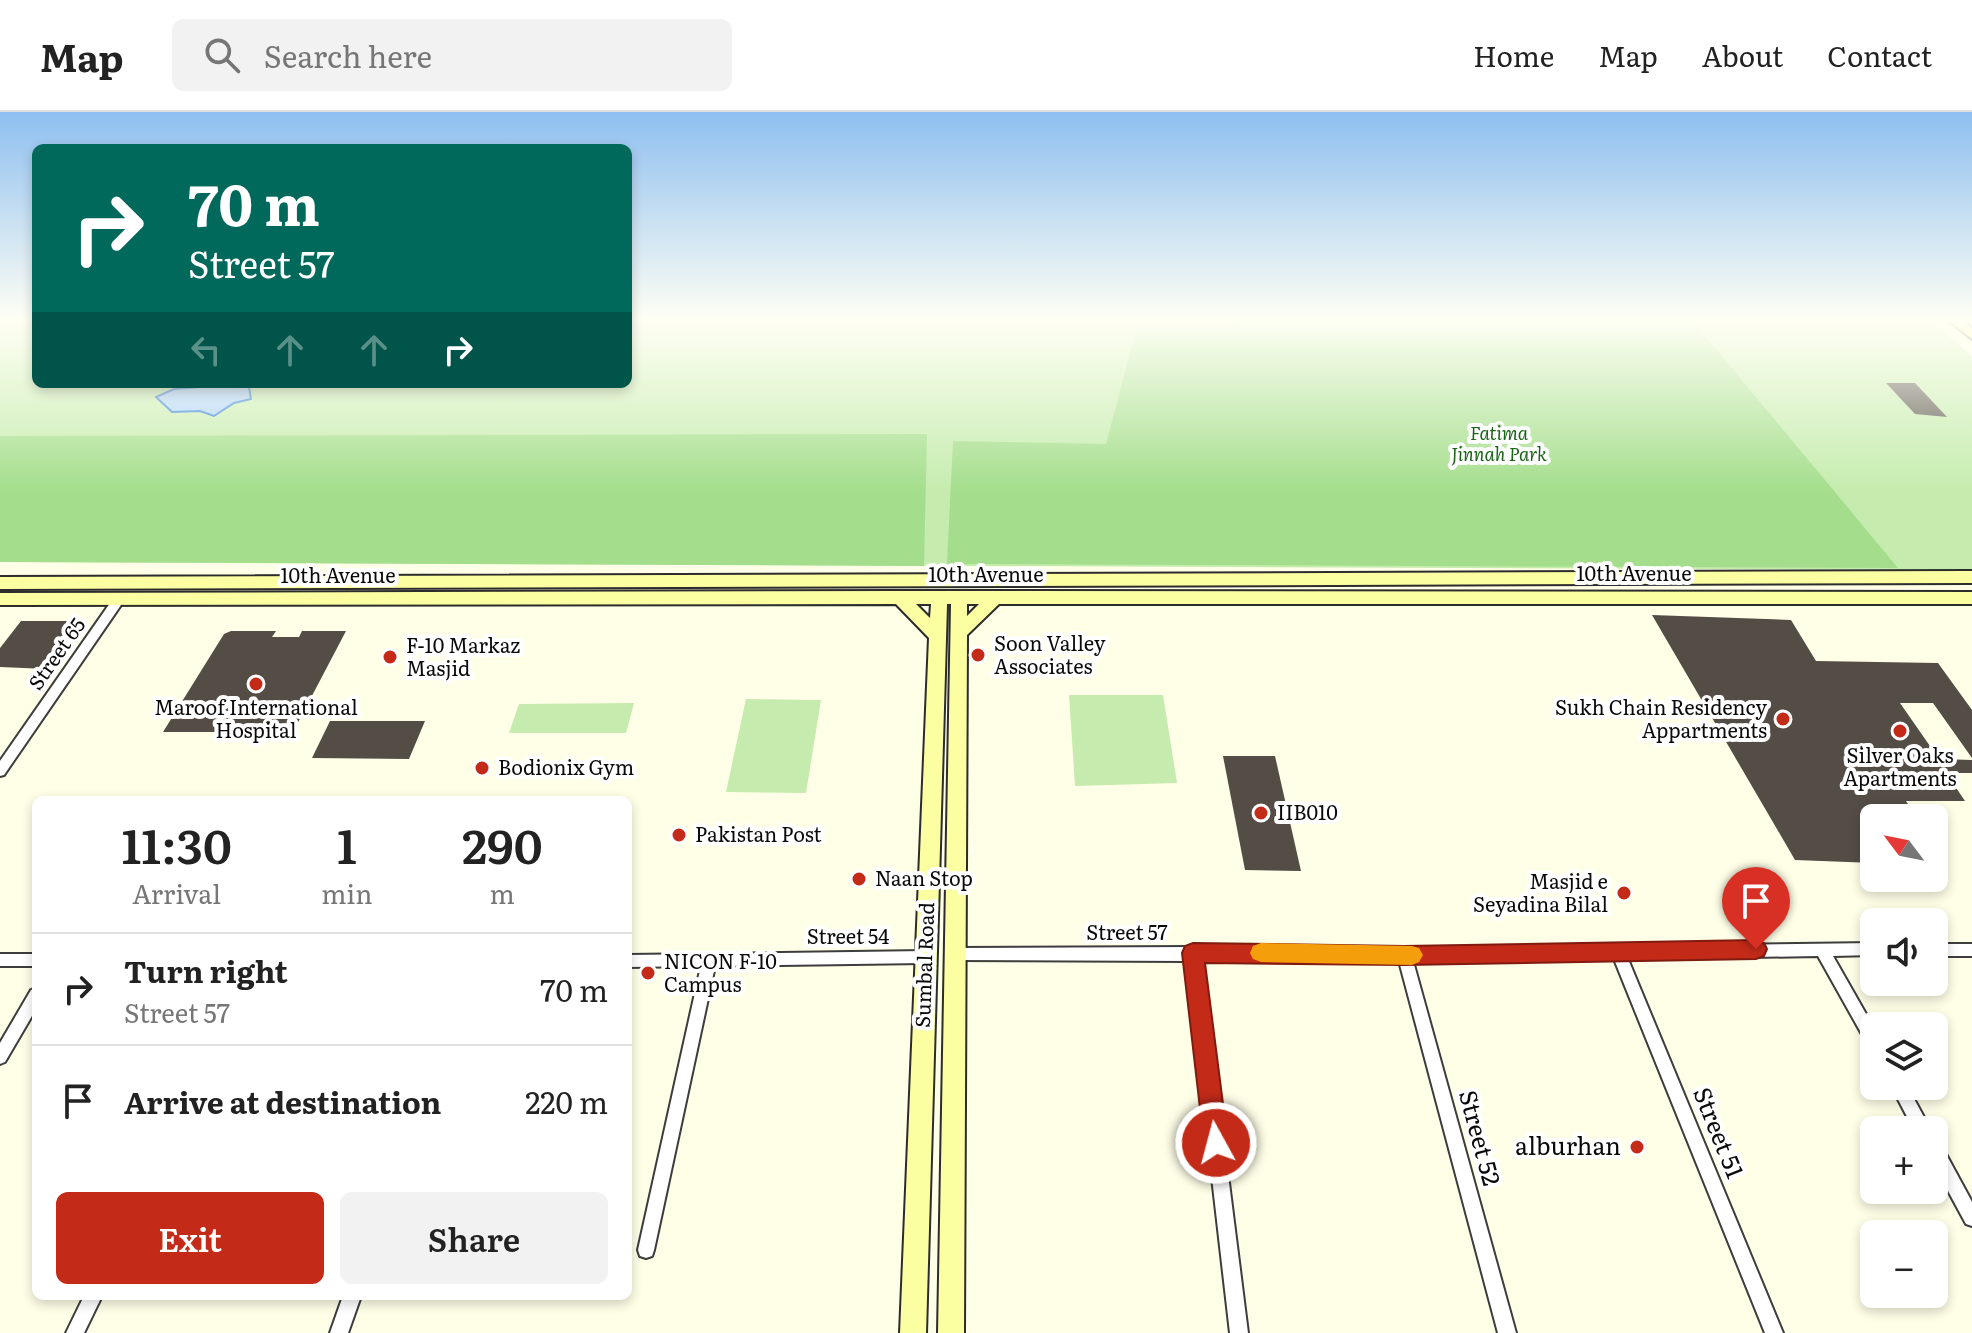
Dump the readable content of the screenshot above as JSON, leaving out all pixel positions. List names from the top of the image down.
{
  "streets": {
    "main road": ["10th Avenue", "Sumbal Road"],
    "street": [
      "Street 65",
      "Street 57",
      "Street 54",
      "Street 51",
      "Street 52"
    ]
  },
  "crossings": [
    ["10th Avenue", "Street 65"],
    ["10th Avenue", "Sumbal Road"],
    ["Street 57", "Sumbal Road"],
    ["Street 57", "Street 51"],
    ["Street 57", "Street 52"],
    ["Street 54", "Sumbal Road"]
  ],
  "parks": ["Fatima Jinnah Park"],
  "places": [
    "Soon Valley Associates",
    "F-10 Markaz Masjid",
    "Maroof International Hospital",
    "Sukh Chain Residency Appartments",
    "Silver Oaks Apartments",
    "Bodionix Gym",
    "IIB010",
    "Pakistan Post",
    "Naan Stop",
    "Masjid e Seyadina Bilal",
    "NICON F-10 Campus",
    "alburhan"
  ],
  "north": "top left",
  "page": {
    "header": "Map",
    "search": "Search here",
    "nav": [
      "Home",
      "Map",
      "About",
      "Contact"
    ],
    "turn": ["70 m", "Street 57"],
    "eta": [
      "11:30",
      "Arrival",
      "1",
      "min",
      "290",
      "m"
    ],
    "map_buttons": ["+", "−"],
    "list": [
      {
        "name": "Turn right",
        "note": "Street 57",
        "value": "70 m"
      },
      {
        "name": "Arrive at destination",
        "value": "220 m"
      }
    ],
    "buttons": ["Exit", "Share"]
  }
}
